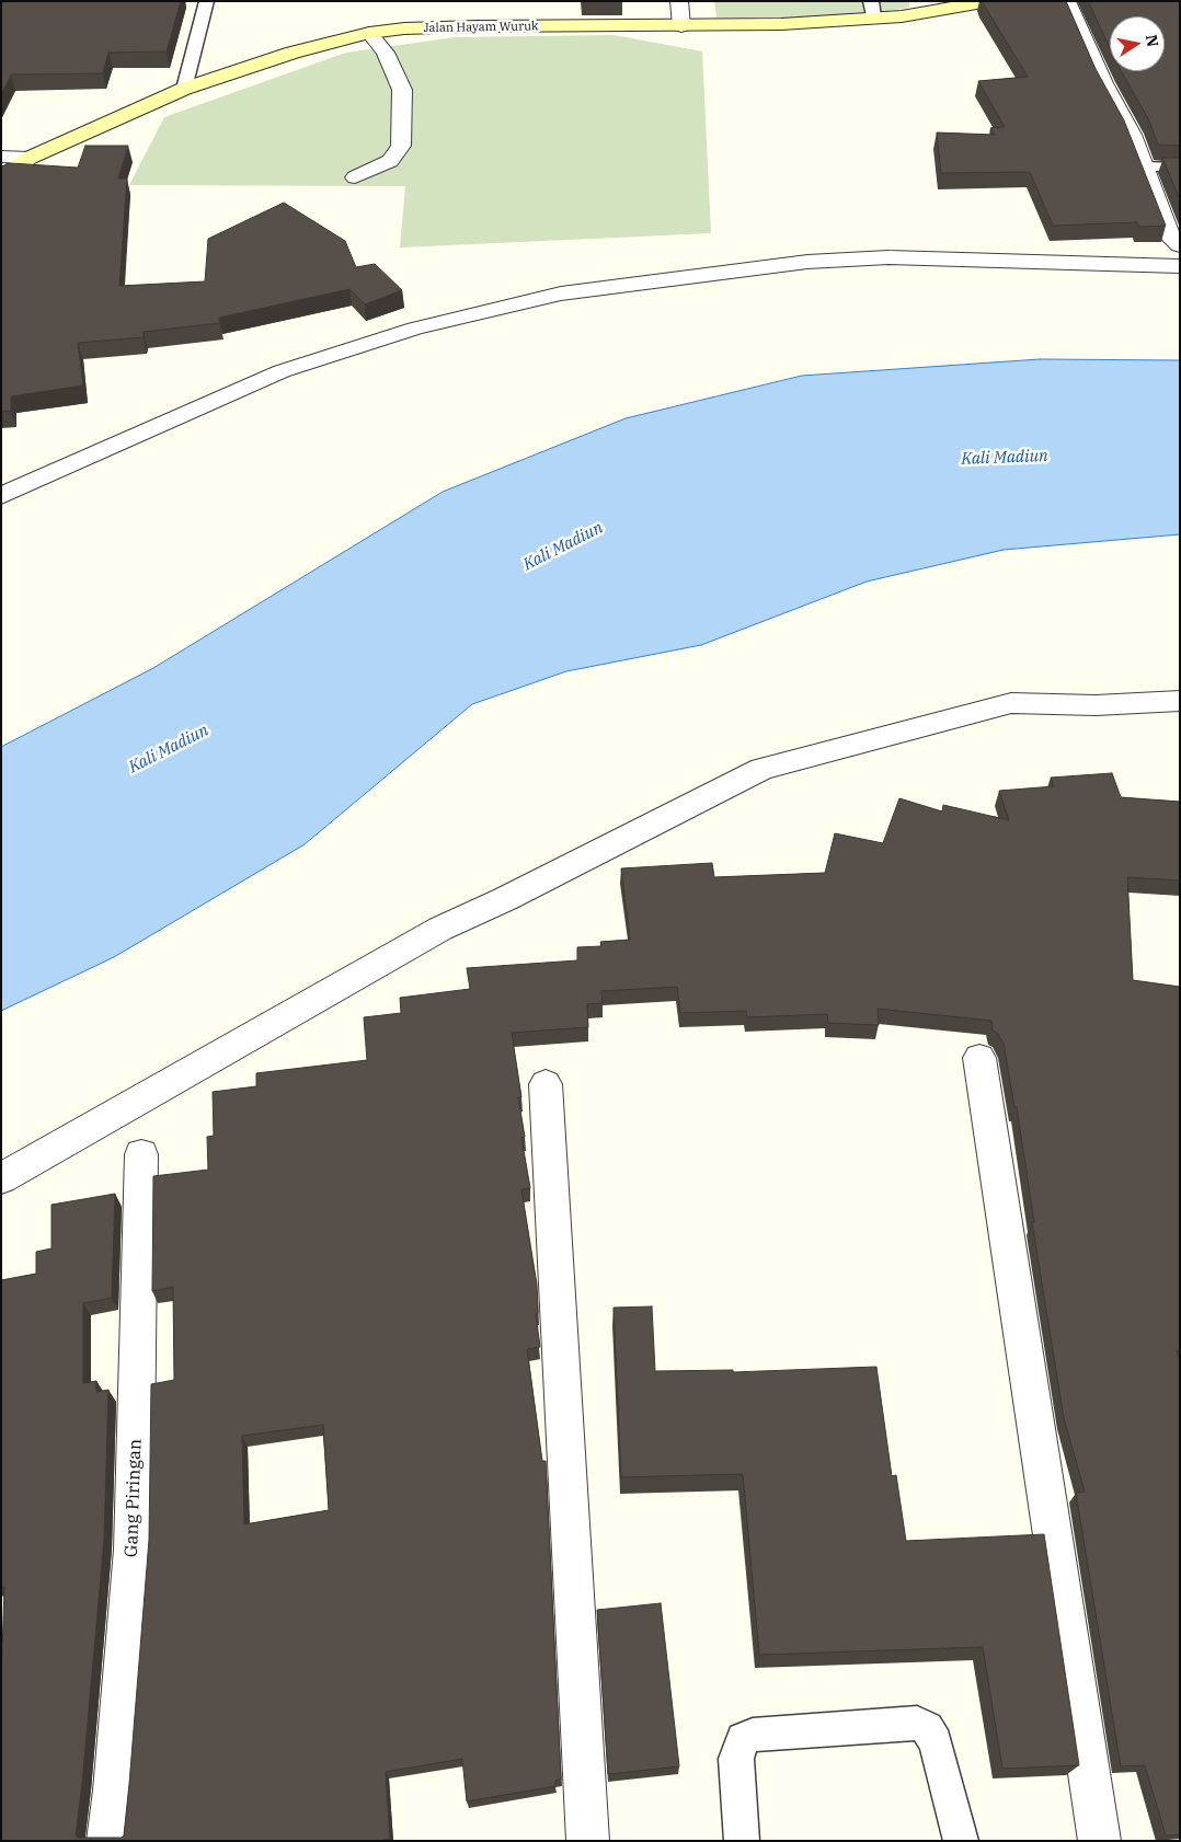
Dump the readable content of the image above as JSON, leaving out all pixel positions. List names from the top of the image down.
{
  "streets": {
    "main road": ["Jalan Hayam Wuruk"],
    "street": ["Gang Piringan"]
  },
  "water": ["Kali Madiun"],
  "north": "right"
}
